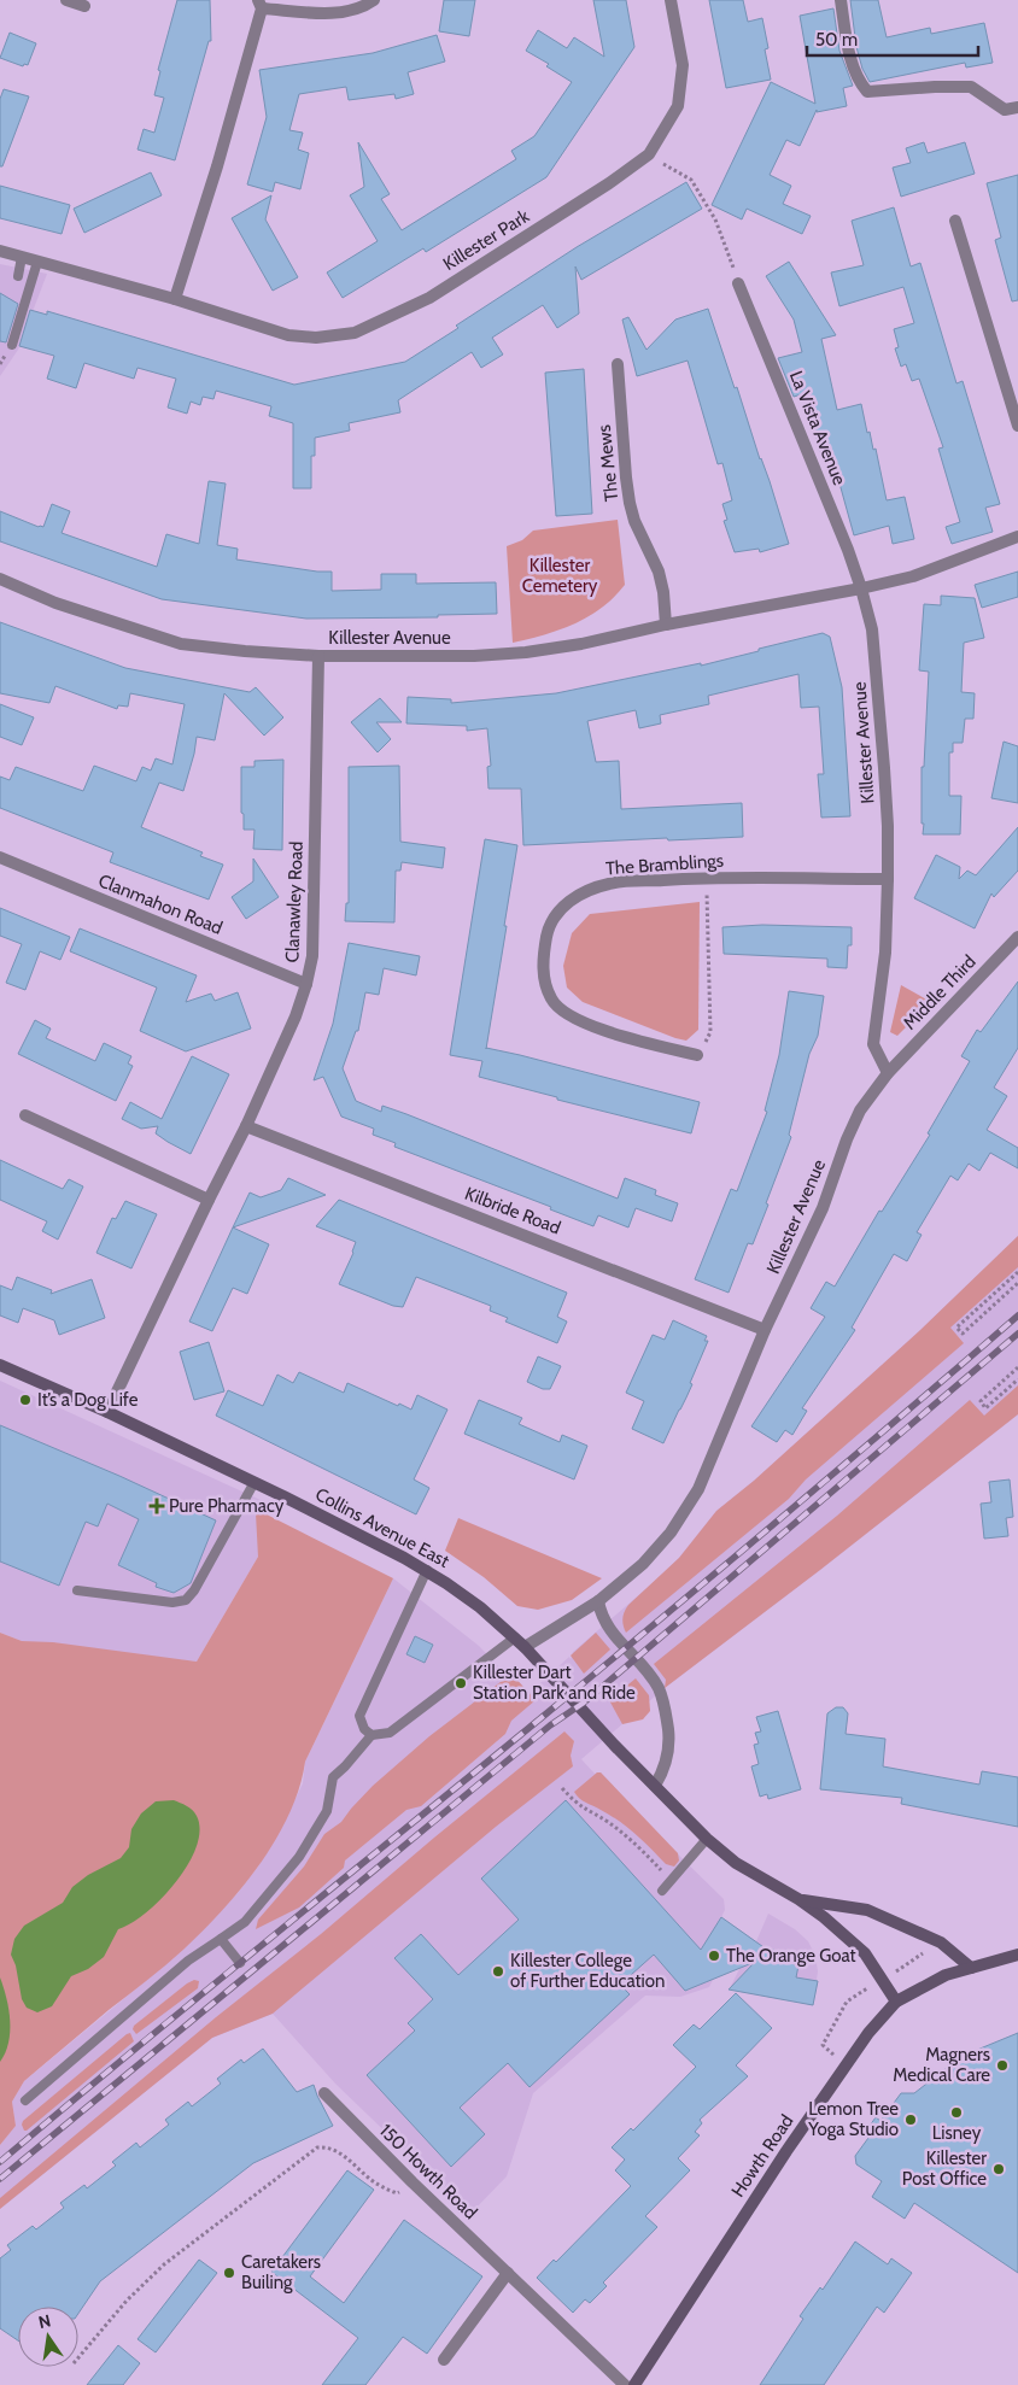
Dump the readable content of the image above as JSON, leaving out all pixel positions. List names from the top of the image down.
{
  "streets": {
    "main road": ["Collins Avenue East", "Howth Road"],
    "street": [
      "Killester Park",
      "La Vista Avenue",
      "The Mews",
      "Killester Avenue",
      "The Bramblings",
      "Clanawley Road",
      "Clanmahon Road",
      "Middle Third",
      "Kilbride Road",
      "150 Howth Road"
    ]
  },
  "crossings": [
    ["La Vista Avenue", "Killester Avenue"],
    ["The Mews", "Killester Avenue"],
    ["Killester Avenue", "The Bramblings"],
    ["Killester Avenue", "Clanawley Road"],
    ["Killester Avenue", "Middle Third"],
    ["Killester Avenue", "Kilbride Road"],
    ["Killester Avenue", "Collins Avenue East"],
    ["Clanawley Road", "Clanmahon Road"],
    ["Clanawley Road", "Kilbride Road"],
    ["Clanawley Road", "Collins Avenue East"],
    ["Collins Avenue East", "Howth Road"]
  ],
  "parks": ["Killester Cemetery"],
  "places": {
    "other": [
      "It’s a Dog Life",
      "Killester Dart Station Park and Ride",
      "The Orange Goat",
      "Killester College of Further Education",
      "Magners Medical Care",
      "Lisney",
      "Lemon Tree Yoga Studio",
      "Killester Post Office",
      "Caretakers Builing"
    ],
    "health": ["Pure Pharmacy"]
  },
  "scale_bar": "50 m",
  "north": "top"
}
